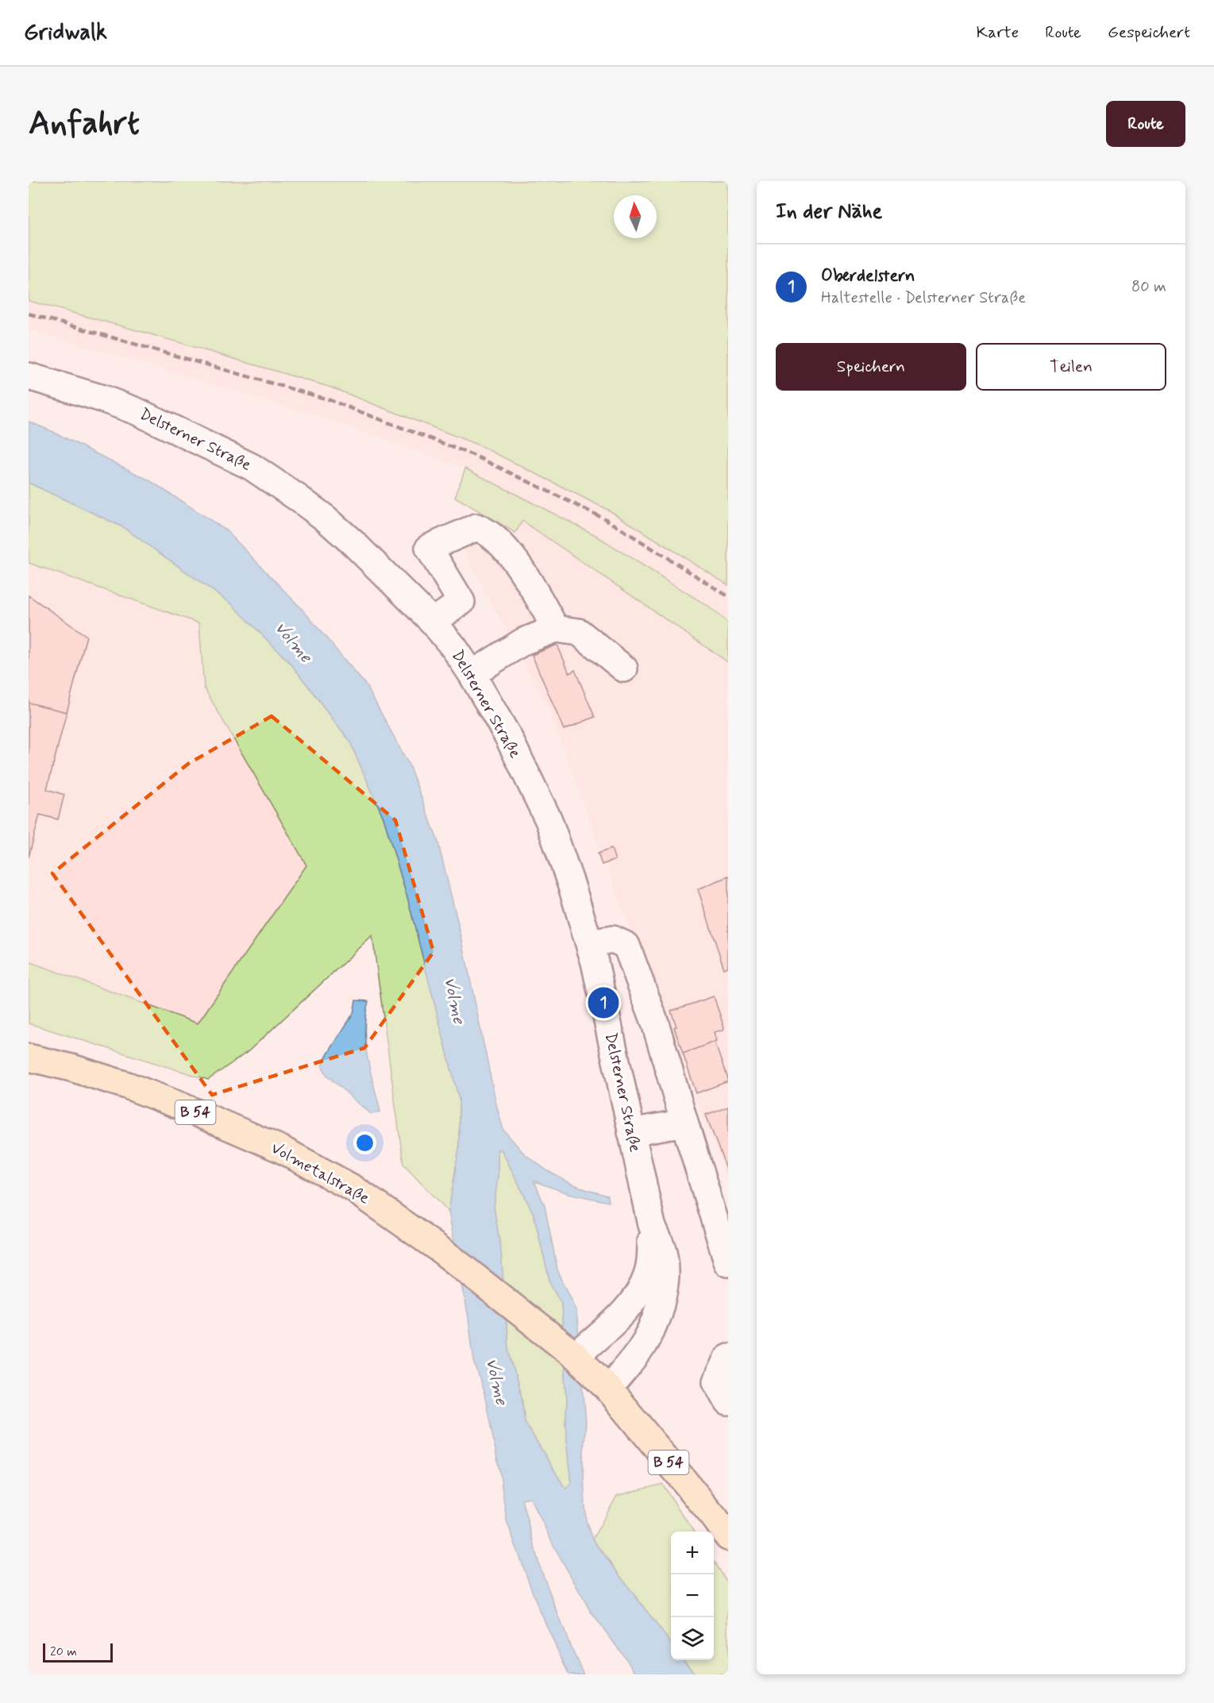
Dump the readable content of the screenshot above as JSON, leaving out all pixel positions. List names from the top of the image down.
{
  "streets": {
    "main road": ["B 54", "Volmetalstraße"],
    "street": ["Delsterner Straße"]
  },
  "crossings": [
    ["Delsterner Straße", "B 54"],
    ["Delsterner Straße", "Volmetalstraße"],
    ["B 54", "Volmetalstraße"]
  ],
  "water": ["Volme"],
  "scale_bar": "20 m",
  "north": "top",
  "page": {
    "header": "Gridwalk",
    "nav": ["Karte", "Route", "Gespeichert"],
    "buttons": [
      "Route",
      ["Speichern", "Teilen"]
    ],
    "title": "Anfahrt",
    "heading": "In der Nähe",
    "list": [
      {
        "mark": "1",
        "name": "Oberdelstern",
        "note": "Haltestelle · Delsterner Straße",
        "value": "80 m"
      }
    ],
    "pins": "1",
    "map_buttons": ["+", "−"],
    "scale": "20 m"
  }
}
